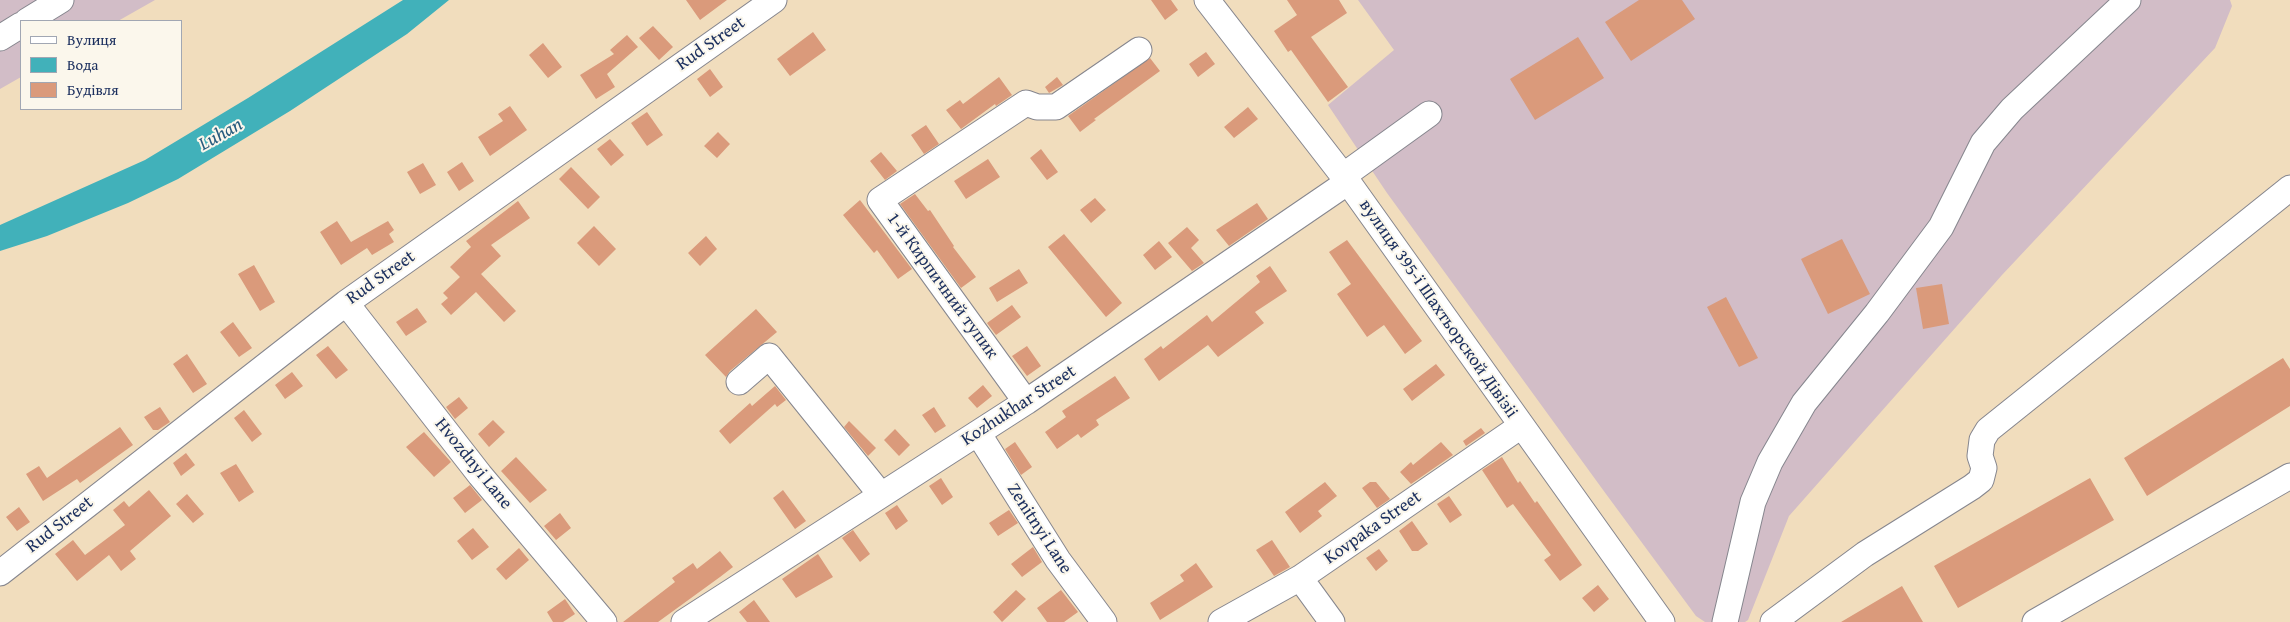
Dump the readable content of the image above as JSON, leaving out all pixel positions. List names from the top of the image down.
{
  "streets": {
    "street": [
      "Rud Street",
      "1-й Кирпичний тупик",
      "вулиця 395-ї Шахтьорской Дівізіі",
      "Kozhukhar Street",
      "Hvozdnyi Lane",
      "Kovpaka Street",
      "Zenitnyi Lane"
    ]
  },
  "crossings": [
    ["Rud Street", "Hvozdnyi Lane"],
    ["1-й Кирпичний тупик", "Kozhukhar Street"],
    ["вулиця 395-ї Шахтьорской Дівізіі", "Kozhukhar Street"],
    ["вулиця 395-ї Шахтьорской Дівізіі", "Kovpaka Street"],
    ["Kozhukhar Street", "Zenitnyi Lane"]
  ],
  "water": ["Luhan"],
  "legend": ["Вулиця", "Вода", "Будівля"]
}
